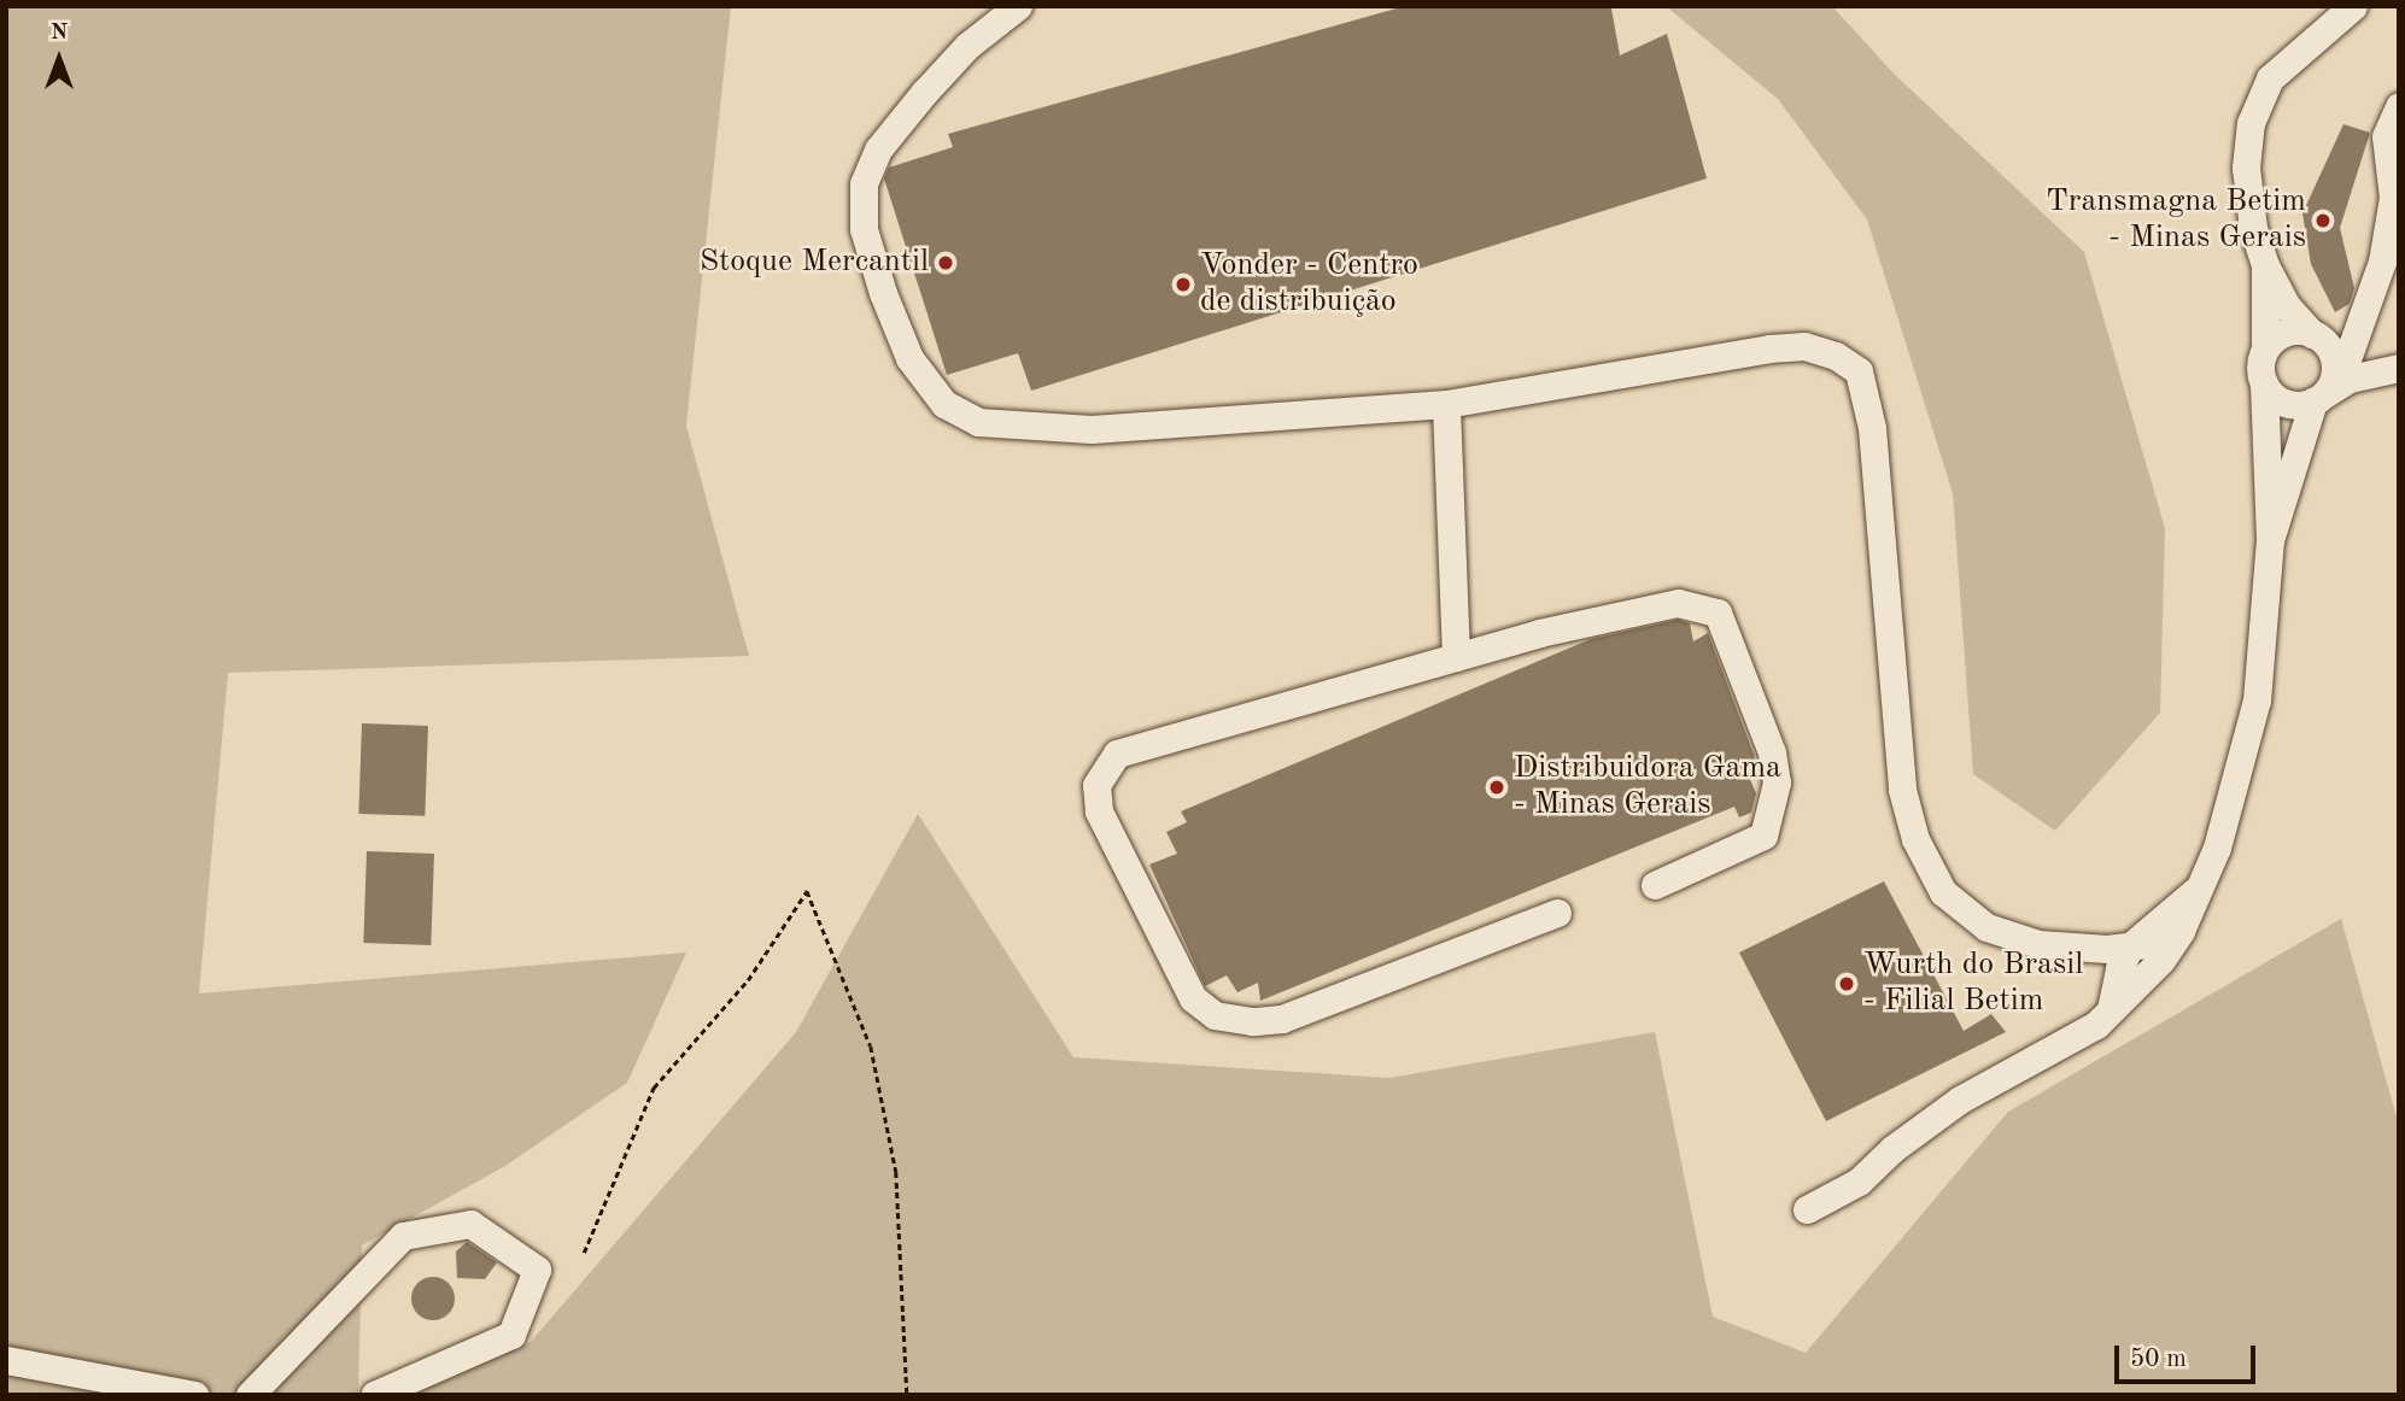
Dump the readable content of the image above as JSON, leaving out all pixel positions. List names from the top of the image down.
{
  "places": [
    "Transmagna Betim - Minas Gerais",
    "Stoque Mercantil",
    "Vonder - Centro de distribuição",
    "Distribuidora Gama - Minas Gerais",
    "Wurth do Brasil - Filial Betim"
  ],
  "scale_bar": "50 m",
  "north": "top"
}
